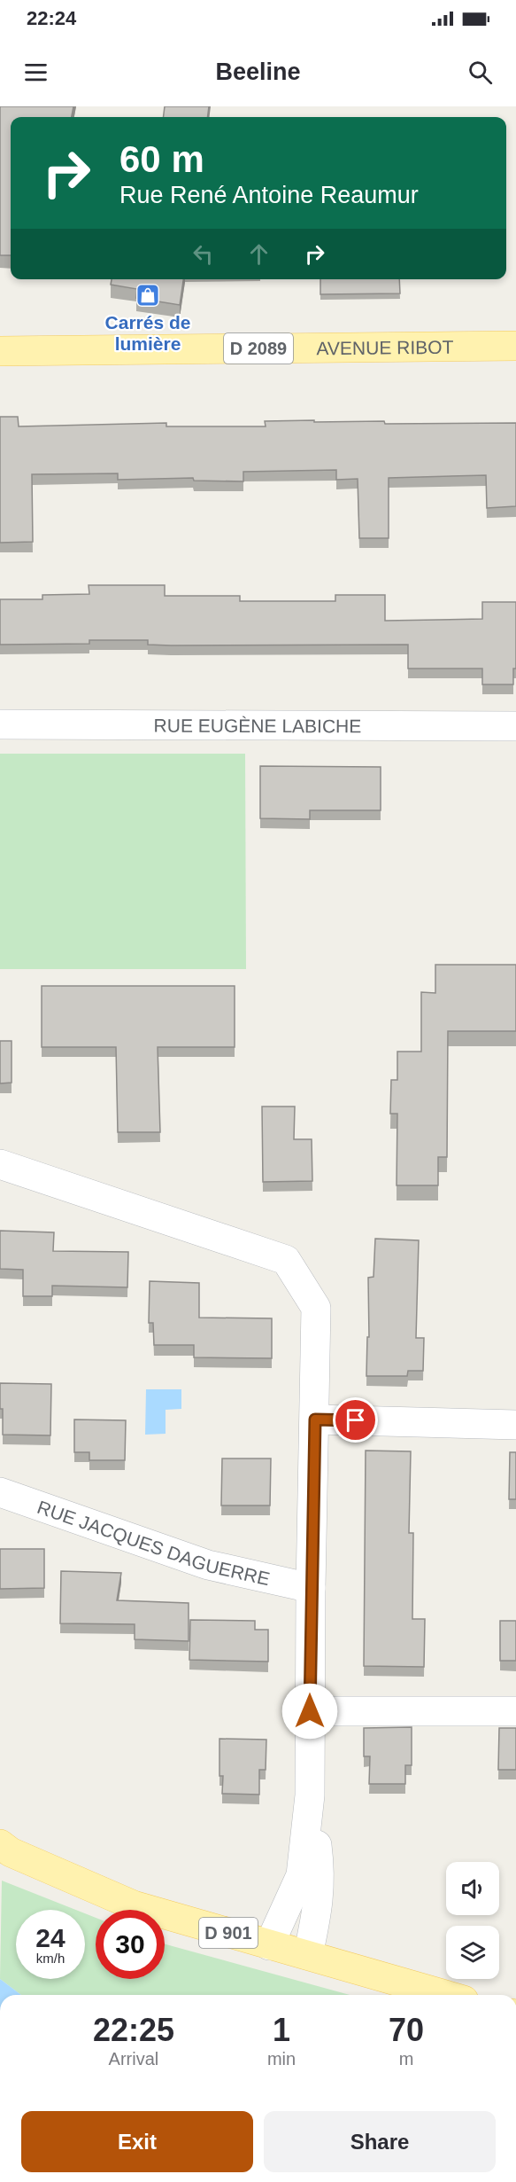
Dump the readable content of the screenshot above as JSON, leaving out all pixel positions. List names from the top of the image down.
{
  "streets": {
    "main road": ["AVENUE RIBOT", "D 2089", "D 901"],
    "street": ["RUE EUGÈNE LABICHE", "RUE JACQUES DAGUERRE"]
  },
  "places": {
    "shop": ["Carrés de lumière"]
  },
  "page": {
    "status": "22:24",
    "header": "Beeline",
    "turn": ["60 m", "Rue René Antoine Reaumur"],
    "speed": "24 km/h",
    "limit": "30",
    "eta": [
      "22:25",
      "Arrival",
      "1",
      "min",
      "70",
      "m"
    ],
    "buttons": ["Exit", "Share"]
  }
}
